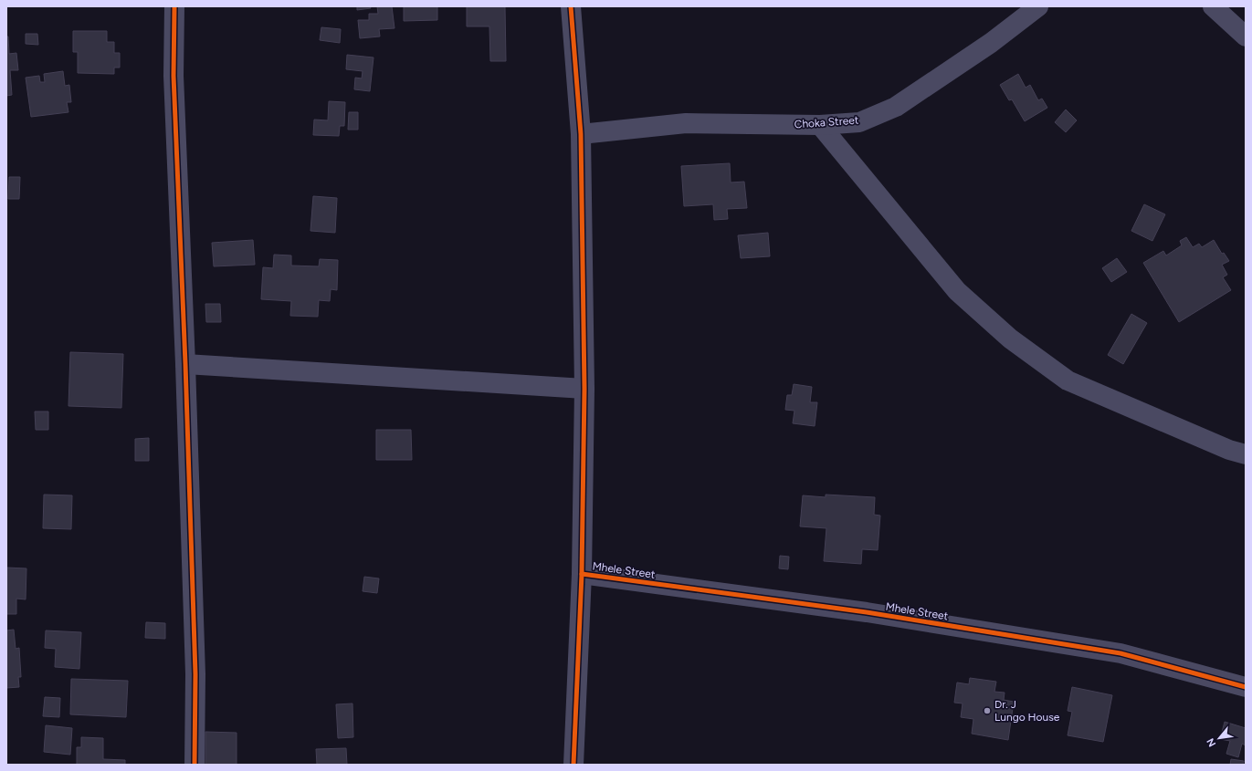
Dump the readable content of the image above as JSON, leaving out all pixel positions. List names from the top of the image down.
{
  "streets": {
    "street": ["Choka Street", "Mhele Street"]
  },
  "places": ["Dr. J Lungo House"],
  "north": "bottom left"
}
